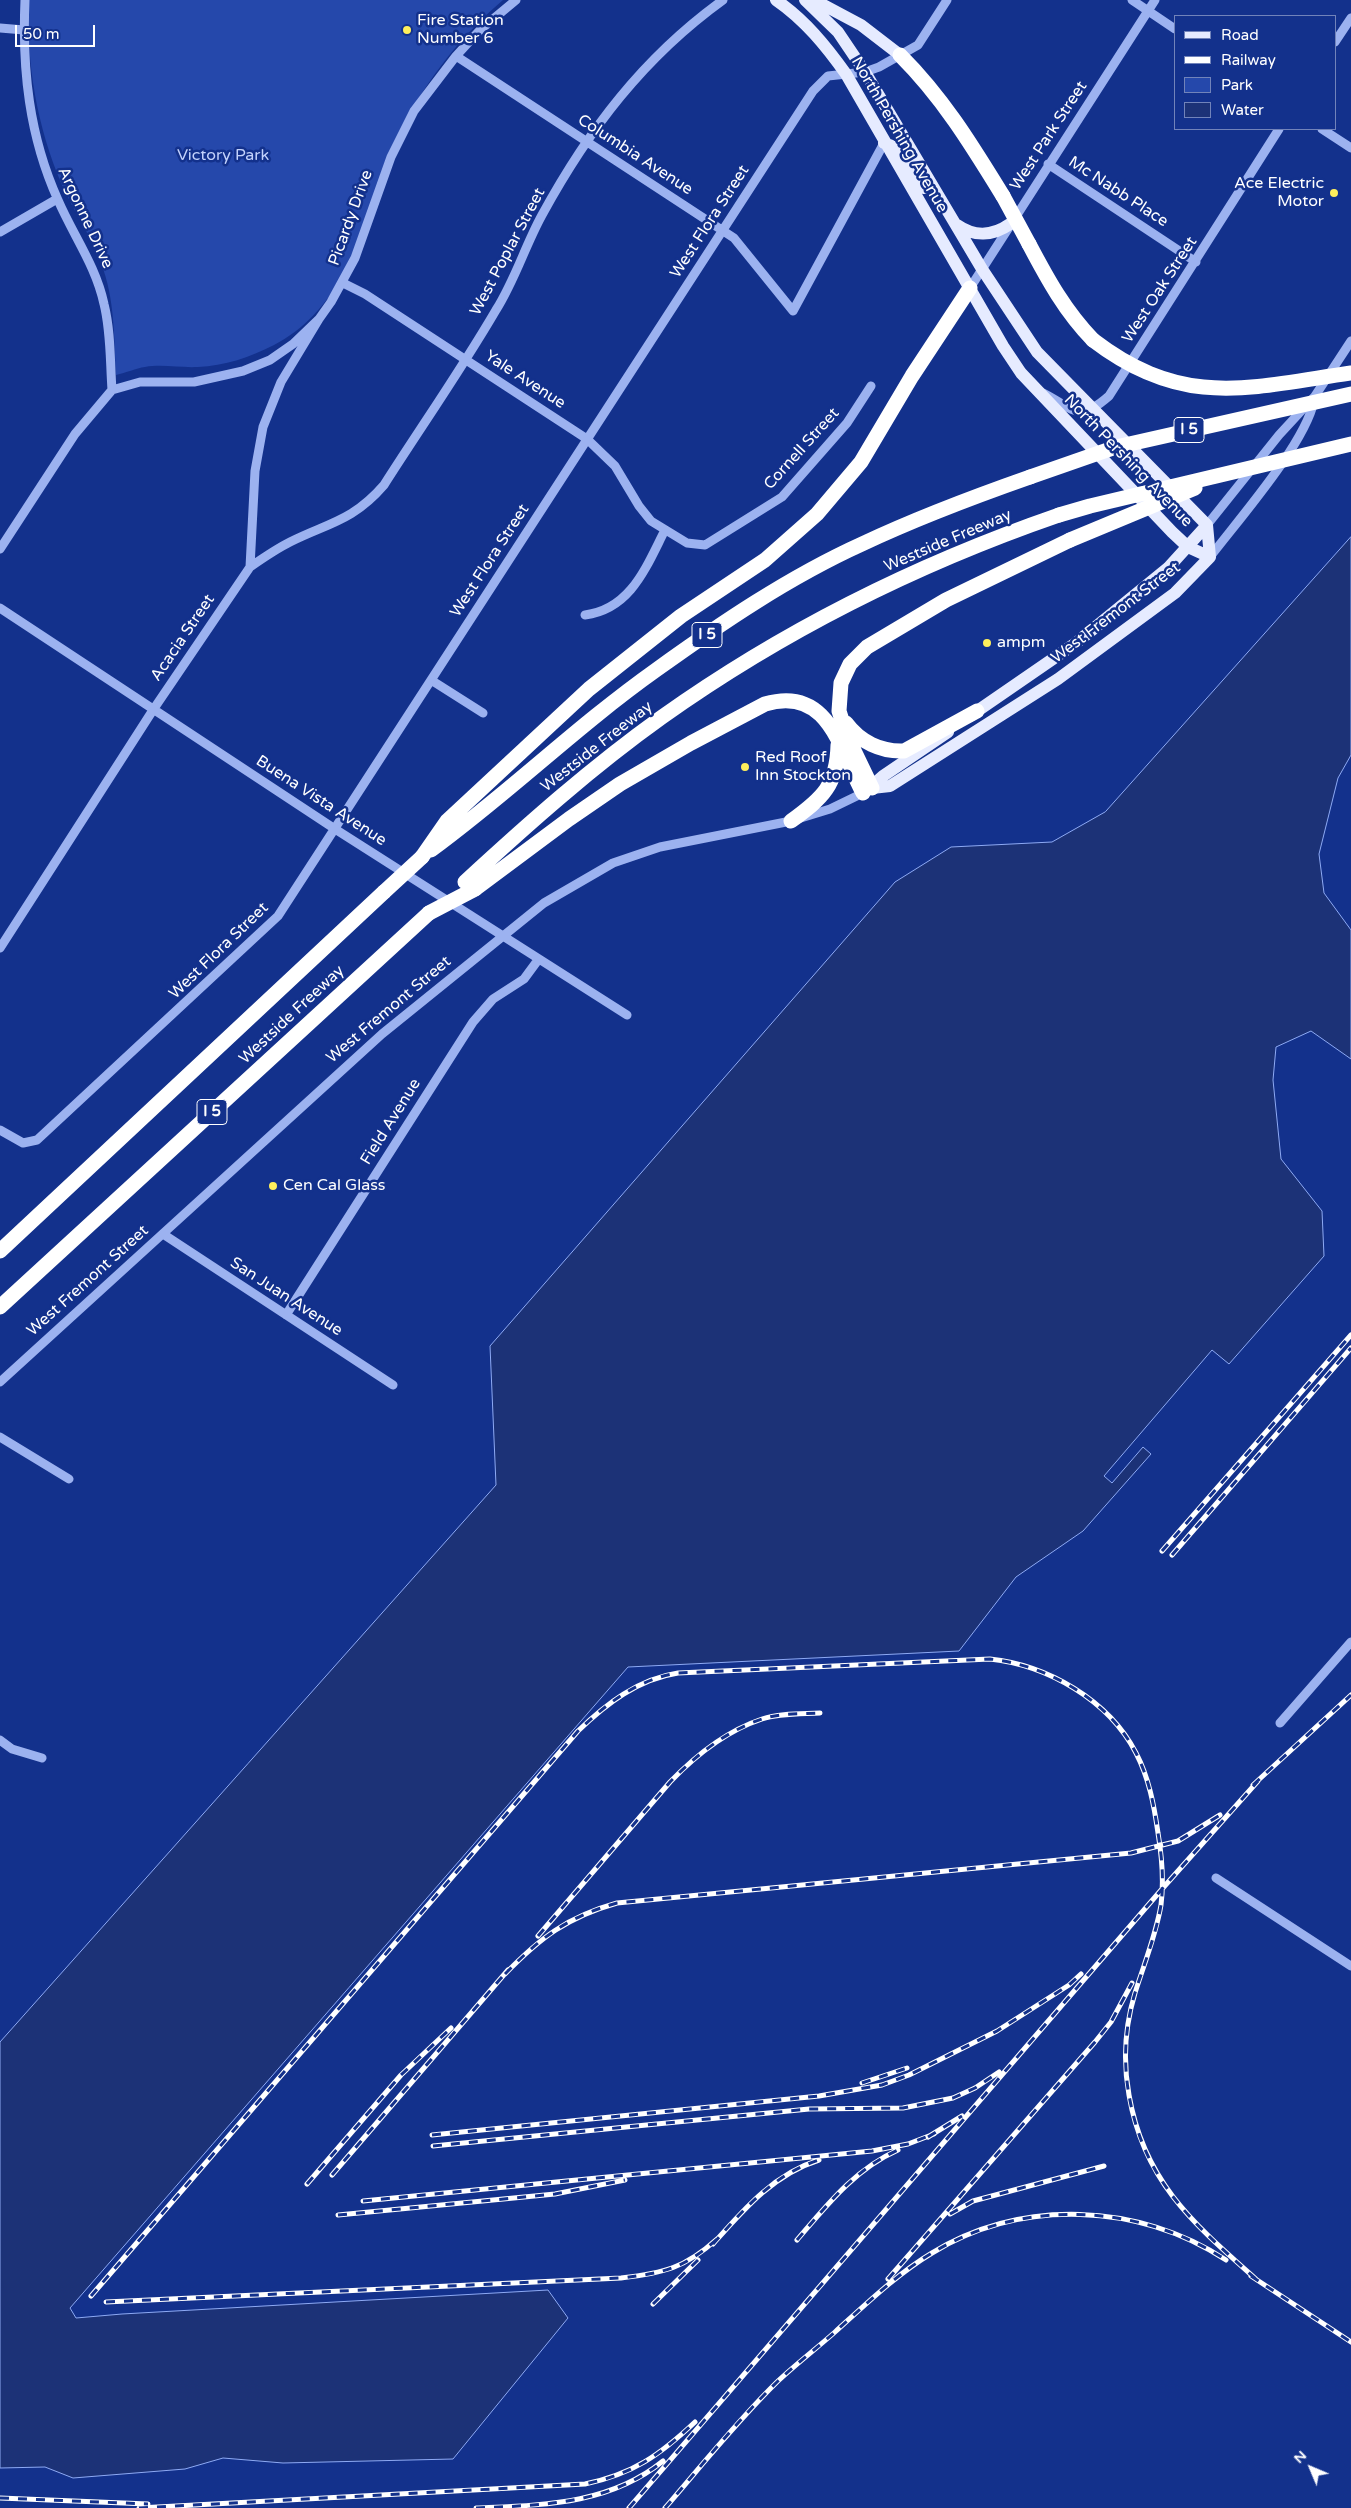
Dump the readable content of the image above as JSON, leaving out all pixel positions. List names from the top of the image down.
{
  "streets": {
    "highway": ["I 5", "Westside Freeway"],
    "main road": ["North Pershing Avenue", "West Fremont Street"],
    "street": [
      "West Park Street",
      "Columbia Avenue",
      "Mc Nabb Place",
      "Argonne Drive",
      "Picardy Drive",
      "West Flora Street",
      "West Poplar Street",
      "West Oak Street",
      "Yale Avenue",
      "Cornell Street",
      "Acacia Street",
      "Buena Vista Avenue",
      "Field Avenue",
      "San Juan Avenue"
    ]
  },
  "crossings": [
    ["North Pershing Avenue", "West Park Street"],
    ["North Pershing Avenue", "Columbia Avenue"],
    ["North Pershing Avenue", "West Flora Street"],
    ["North Pershing Avenue", "West Oak Street"],
    ["North Pershing Avenue", "West Fremont Street"],
    ["West Park Street", "Mc Nabb Place"],
    ["Columbia Avenue", "Picardy Drive"],
    ["Columbia Avenue", "West Flora Street"],
    ["Columbia Avenue", "West Poplar Street"],
    ["Mc Nabb Place", "West Oak Street"],
    ["Argonne Drive", "Picardy Drive"],
    ["Picardy Drive", "Yale Avenue"],
    ["West Flora Street", "Yale Avenue"],
    ["West Flora Street", "Buena Vista Avenue"],
    ["West Poplar Street", "Yale Avenue"],
    ["West Poplar Street", "Acacia Street"],
    ["Yale Avenue", "Cornell Street"],
    ["West Fremont Street", "Buena Vista Avenue"],
    ["West Fremont Street", "San Juan Avenue"],
    ["Acacia Street", "Buena Vista Avenue"],
    ["Buena Vista Avenue", "Field Avenue"],
    ["Field Avenue", "San Juan Avenue"]
  ],
  "parks": ["Victory Park"],
  "places": [
    "Fire Station Number 6",
    "Ace Electric Motor",
    "ampm",
    "Red Roof Inn Stockton",
    "Cen Cal Glass"
  ],
  "legend": [
    "Road",
    "Railway",
    "Park",
    "Water"
  ],
  "scale_bar": "50 m",
  "north": "top left"
}
